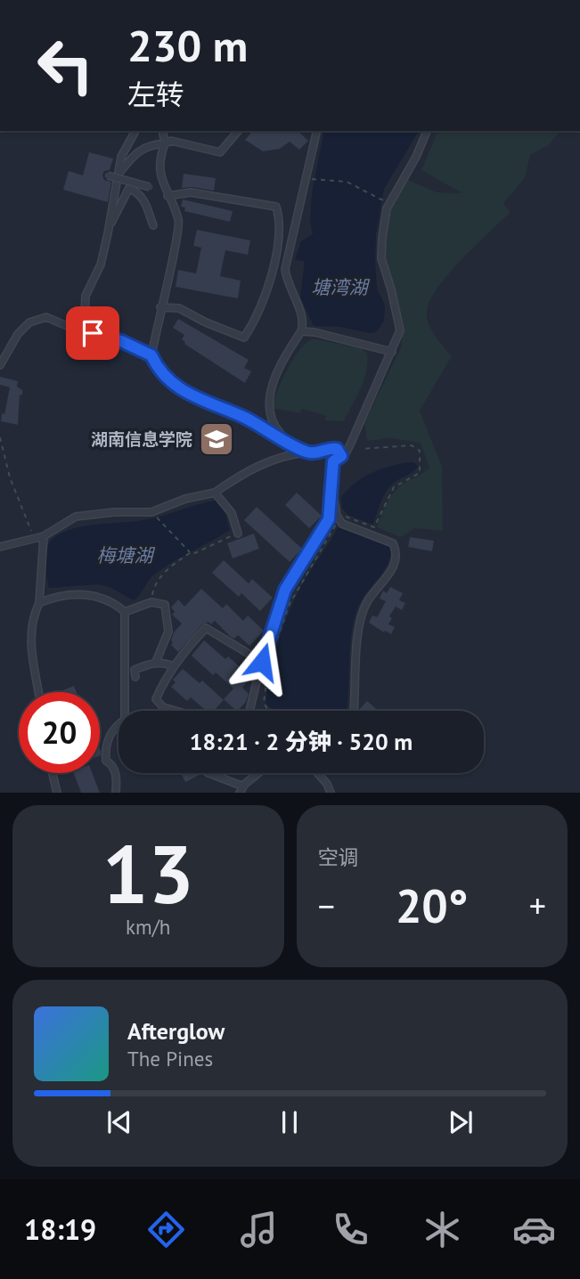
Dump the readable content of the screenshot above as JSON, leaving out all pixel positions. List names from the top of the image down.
{
  "water": ["塘湾湖", "梅塘湖"],
  "places": {
    "school or university": ["湖南信息学院"]
  },
  "page": {
    "turn": ["230 m", "左转"],
    "limit": "20",
    "trip": "18:21 · 2 分钟 · 520 m",
    "tile": [
      ["13", "km/h"],
      "空调"
    ],
    "heat": ["−", "20°", "+"],
    "song": ["Afterglow", "The Pines"],
    "tabs": "18:19"
  }
}
